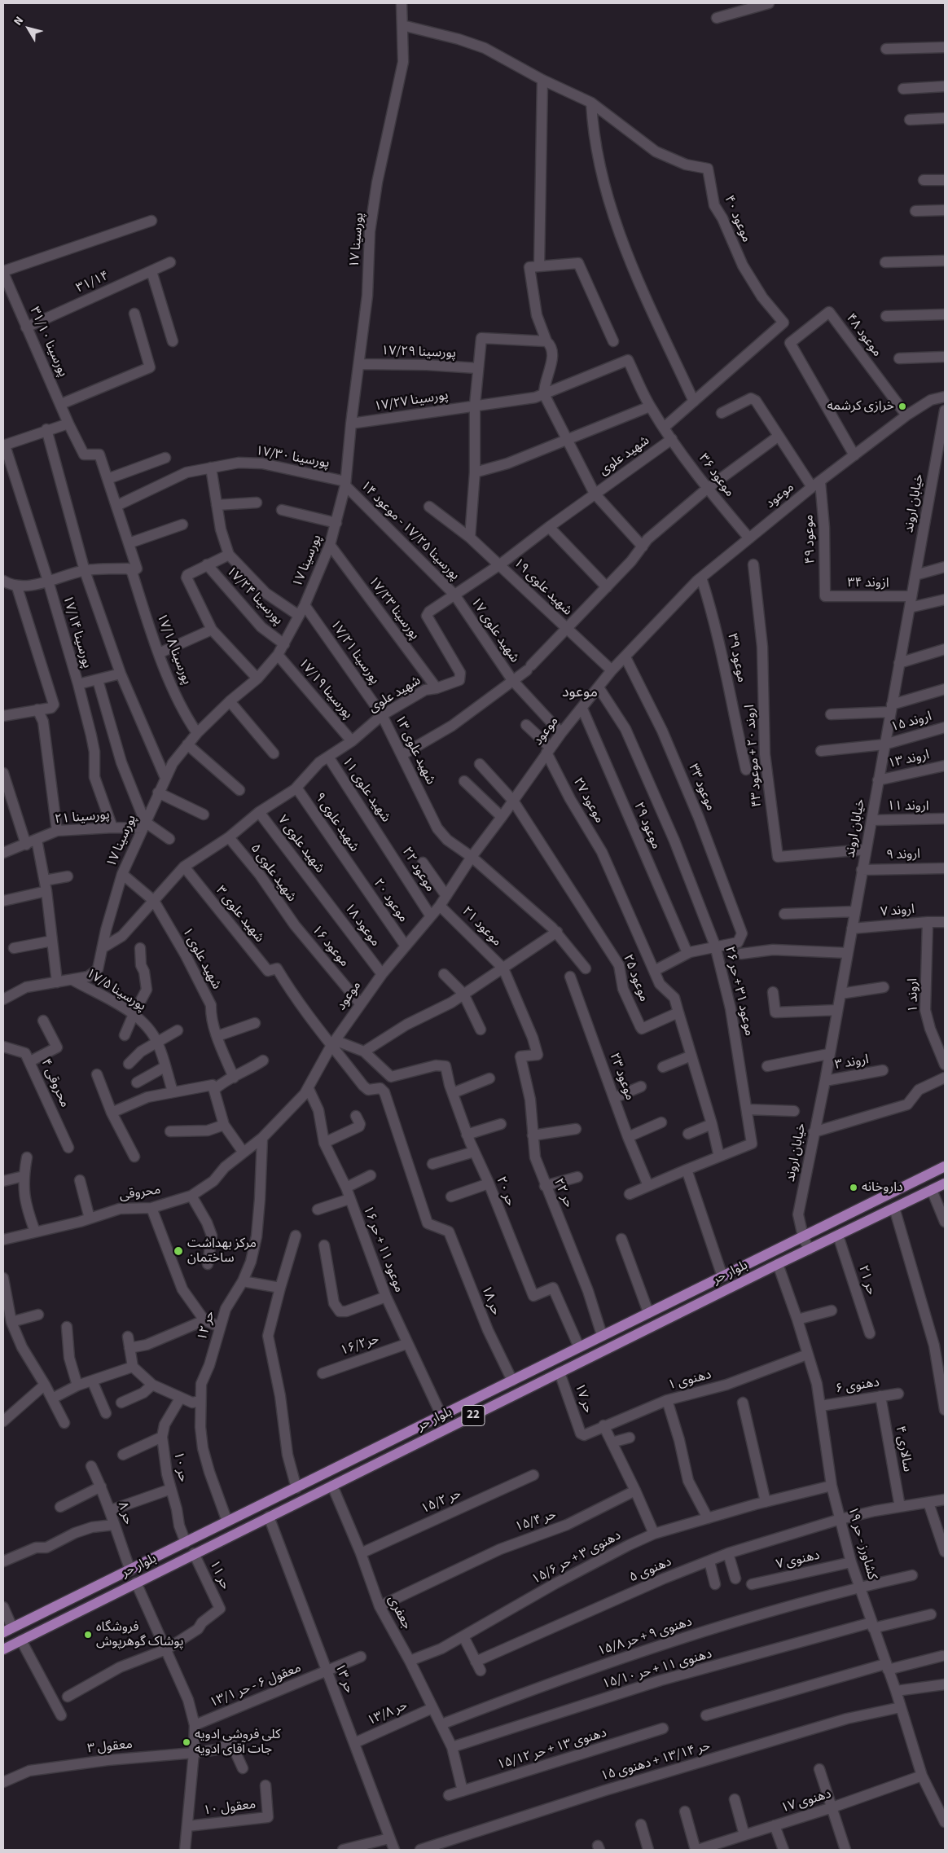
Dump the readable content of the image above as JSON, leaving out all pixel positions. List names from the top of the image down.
{
  "streets": {
    "main road": ["بلوار حر", "22"],
    "street": [
      "موعود ۴۰",
      "پورسینا ۱۷",
      "۳۱/۱۴",
      "موعود ۴۸",
      "پورسینا ۳۱/۱۰",
      "پورسینا ۱۷/۲۹",
      "پورسینا ۱۷/۲۷",
      "شهید علوی",
      "پورسینا ۱۷/۳۰",
      "موعود ۳۶",
      "موعود",
      "خیابان اروند",
      "پورسینا ۱۷/۲۵ - موعود ۱۴",
      "موعود ۴۹",
      "ازوند ۳۴",
      "شهید علوی ۱۹",
      "پورسینا ۱۷/۲۴",
      "پورسینا ۱۷/۲۳",
      "شهید علوی ۱۷",
      "پورسینا ۱۷/۱۴",
      "پورسینا ۱۷/۱۸",
      "پورسینا ۱۷/۲۱",
      "موعود ۳۹",
      "پورسینا ۱۷/۱۹",
      "اروند ۱۵",
      "شهید علوی ۱۳",
      "اروند ۲۰ + موعود ۴۳",
      "اروند ۱۳",
      "موعود ۳۳",
      "شهید علوی ۱۱",
      "موعود ۲۷",
      "اروند ۱۱",
      "پورسینا ۲۱",
      "شهید علوی ۹",
      "موعود ۲۹",
      "شهید علوی ۷",
      "اروند ۹",
      "موعود ۲۲",
      "شهید علوی ۵",
      "موعود ۲۰",
      "اروند ۷",
      "شهید علوی ۳",
      "موعود ۱۸",
      "موعود ۲۱",
      "موعود ۱۶",
      "شهید علوی ۱",
      "موعود ۲۵",
      "پورسینا ۱۷/۵",
      "موعود ۳۱ + حر ۲۶",
      "اروند ۱",
      "اروند ۳",
      "موعود ۲۳",
      "محروقی ۴",
      "حر ۲۰",
      "محروقی",
      "حر ۲۲",
      "موعود ۱۱ + حر ۱۶",
      "حر ۲۱",
      "حر ۱۸",
      "حر ۱۲",
      "حر۱۶/۲",
      "دهنوی ۱",
      "دهنوی ۶",
      "حر ۱۷",
      "سالاری ۴",
      "حر ۱۰",
      "حر ۱۵/۲",
      "حر ۸",
      "حر ۱۵/۴",
      "کشاورز - حر ۱۹",
      "دهنوی ۳ + حر ۱۵/۶",
      "دهنوی ۷",
      "دهنوی ۵",
      "حر ۱۱",
      "جعفری",
      "دهنوی ۹ + حر ۱۵/۸",
      "دهنوی ۱۱ + حر ۱۵/۱۰",
      "حر ۱۳",
      "معقول ۶ - حر ۱۳/۱",
      "حر ۱۳/۸",
      "معقول ۳",
      "دهنوی ۱۳ + حر ۱۵/۱۲",
      "حر ۱۳/۱۴ + دهنوی ۱۵",
      "دهنوی ۱۷",
      "معقول ۱۰"
    ]
  },
  "crossings": [
    ["پورسینا ۱۷", "پورسینا ۱۷/۲۹"],
    ["پورسینا ۱۷", "پورسینا ۱۷/۲۷"],
    ["پورسینا ۱۷", "شهید علوی"],
    ["پورسینا ۱۷", "پورسینا ۱۷/۳۰"],
    ["پورسینا ۱۷", "پورسینا ۱۷/۲۵ - موعود ۱۴"],
    ["پورسینا ۱۷", "پورسینا ۱۷/۲۴"],
    ["پورسینا ۱۷", "پورسینا ۱۷/۲۳"],
    ["پورسینا ۱۷", "پورسینا ۱۷/۱۸"],
    ["پورسینا ۱۷", "پورسینا ۱۷/۲۱"],
    ["پورسینا ۱۷", "پورسینا ۱۷/۱۹"],
    ["پورسینا ۱۷", "پورسینا ۲۱"],
    ["پورسینا ۱۷", "پورسینا ۱۷/۵"],
    ["۳۱/۱۴", "پورسینا ۳۱/۱۰"],
    ["موعود ۴۸", "موعود"],
    ["پورسینا ۱۷/۲۷", "موعود ۳۶"],
    ["شهید علوی", "موعود ۳۶"],
    ["شهید علوی", "پورسینا ۱۷/۲۵ - موعود ۱۴"],
    ["شهید علوی", "شهید علوی ۱۹"],
    ["شهید علوی", "پورسینا ۱۷/۲۳"],
    ["شهید علوی", "شهید علوی ۱۷"],
    ["شهید علوی", "پورسینا ۱۷/۲۱"],
    ["شهید علوی", "پورسینا ۱۷/۱۹"],
    ["شهید علوی", "شهید علوی ۱۳"],
    ["شهید علوی", "شهید علوی ۱۱"],
    ["شهید علوی", "شهید علوی ۹"],
    ["شهید علوی", "شهید علوی ۷"],
    ["شهید علوی", "شهید علوی ۵"],
    ["شهید علوی", "شهید علوی ۳"],
    ["شهید علوی", "شهید علوی ۱"],
    ["پورسینا ۱۷/۳۰", "پورسینا ۱۷/۲۵ - موعود ۱۴"],
    ["موعود ۳۶", "موعود"],
    ["موعود", "موعود ۴۹"],
    ["موعود", "شهید علوی ۱۹"],
    ["موعود", "شهید علوی ۱۷"],
    ["موعود", "موعود ۳۹"],
    ["موعود", "شهید علوی ۱۳"],
    ["موعود", "موعود ۳۳"],
    ["موعود", "موعود ۲۷"],
    ["موعود", "موعود ۲۹"],
    ["موعود", "موعود ۲۲"],
    ["موعود", "موعود ۲۰"],
    ["موعود", "شهید علوی ۳"],
    ["موعود", "موعود ۱۸"],
    ["موعود", "موعود ۲۱"],
    ["موعود", "موعود ۱۶"],
    ["موعود", "موعود ۲۵"],
    ["موعود", "موعود ۳۱ + حر ۲۶"],
    ["موعود", "محروقی"],
    ["موعود", "موعود ۱۱ + حر ۱۶"],
    ["موعود", "حر ۱۸"],
    ["موعود", "حر ۱۲"],
    ["خیابان اروند", "ازوند ۳۴"],
    ["خیابان اروند", "اروند ۱۵"],
    ["خیابان اروند", "اروند ۲۰ + موعود ۴۳"],
    ["خیابان اروند", "اروند ۱۳"],
    ["خیابان اروند", "اروند ۱۱"],
    ["خیابان اروند", "اروند ۹"],
    ["خیابان اروند", "اروند ۷"],
    ["خیابان اروند", "اروند ۳"],
    ["خیابان اروند", "بلوار حر"],
    ["پورسینا ۱۷/۲۵ - موعود ۱۴", "شهید علوی ۱۷"],
    ["موعود ۴۹", "ازوند ۳۴"],
    ["پورسینا ۱۷/۱۴", "پورسینا ۲۱"],
    ["پورسینا ۱۷/۲۱", "شهید علوی ۱۳"],
    ["موعود ۳۳", "موعود ۲۵"],
    ["شهید علوی ۱۱", "موعود ۲۲"],
    ["موعود ۲۷", "موعود ۲۵"],
    ["شهید علوی ۹", "موعود ۲۰"],
    ["موعود ۲۹", "موعود ۲۵"],
    ["شهید علوی ۷", "موعود ۱۸"],
    ["شهید علوی ۵", "موعود ۱۶"],
    ["اروند ۷", "اروند ۱"],
    ["شهید علوی ۳", "حر ۱۸"],
    ["موعود ۲۱", "حر ۲۲"],
    ["موعود ۲۵", "موعود ۳۱ + حر ۲۶"],
    ["موعود ۳۱ + حر ۲۶", "موعود ۲۳"],
    ["حر ۲۰", "بلوار حر"],
    ["محروقی", "حر ۱۲"],
    ["حر ۲۲", "بلوار حر"],
    ["موعود ۱۱ + حر ۱۶", "بلوار حر"],
    ["موعود ۱۱ + حر ۱۶", "حر۱۶/۲"],
    ["بلوار حر", "حر ۲۱"],
    ["بلوار حر", "حر ۱۸"],
    ["بلوار حر", "حر ۱۲"],
    ["بلوار حر", "حر ۱۷"],
    ["بلوار حر", "حر ۱۰"],
    ["بلوار حر", "حر ۸"],
    ["بلوار حر", "کشاورز - حر ۱۹"],
    ["بلوار حر", "حر ۱۱"],
    ["بلوار حر", "جعفری"],
    ["بلوار حر", "حر ۱۳"],
    ["دهنوی ۱", "حر ۱۷"],
    ["دهنوی ۱", "کشاورز - حر ۱۹"],
    ["دهنوی ۶", "سالاری ۴"],
    ["دهنوی ۶", "کشاورز - حر ۱۹"],
    ["سالاری ۴", "دهنوی ۵"],
    ["حر ۱۵/۲", "جعفری"],
    ["حر ۱۵/۴", "جعفری"],
    ["کشاورز - حر ۱۹", "دهنوی ۳ + حر ۱۵/۶"],
    ["کشاورز - حر ۱۹", "دهنوی ۷"],
    ["کشاورز - حر ۱۹", "دهنوی ۵"],
    ["کشاورز - حر ۱۹", "دهنوی ۹ + حر ۱۵/۸"],
    ["کشاورز - حر ۱۹", "دهنوی ۱۱ + حر ۱۵/۱۰"],
    ["کشاورز - حر ۱۹", "حر ۱۳/۱۴ + دهنوی ۱۵"],
    ["کشاورز - حر ۱۹", "دهنوی ۱۷"],
    ["دهنوی ۳ + حر ۱۵/۶", "دهنوی ۵"],
    ["دهنوی ۳ + حر ۱۵/۶", "جعفری"],
    ["جعفری", "دهنوی ۹ + حر ۱۵/۸"],
    ["جعفری", "دهنوی ۱۱ + حر ۱۵/۱۰"],
    ["جعفری", "حر ۱۳/۸"],
    ["جعفری", "دهنوی ۱۳ + حر ۱۵/۱۲"],
    ["حر ۱۳", "معقول ۶ - حر ۱۳/۱"],
    ["حر ۱۳", "حر ۱۳/۸"]
  ],
  "districts": ["موعود"],
  "places": [
    "خرازی کرشمه",
    "داروخانه",
    "مرکز بهداشت ساختمان",
    "فروشگاه پوشاک گوهرپوش",
    "کلی فروشی ادویه جات آقای ادویه"
  ],
  "north": "top left"
}
